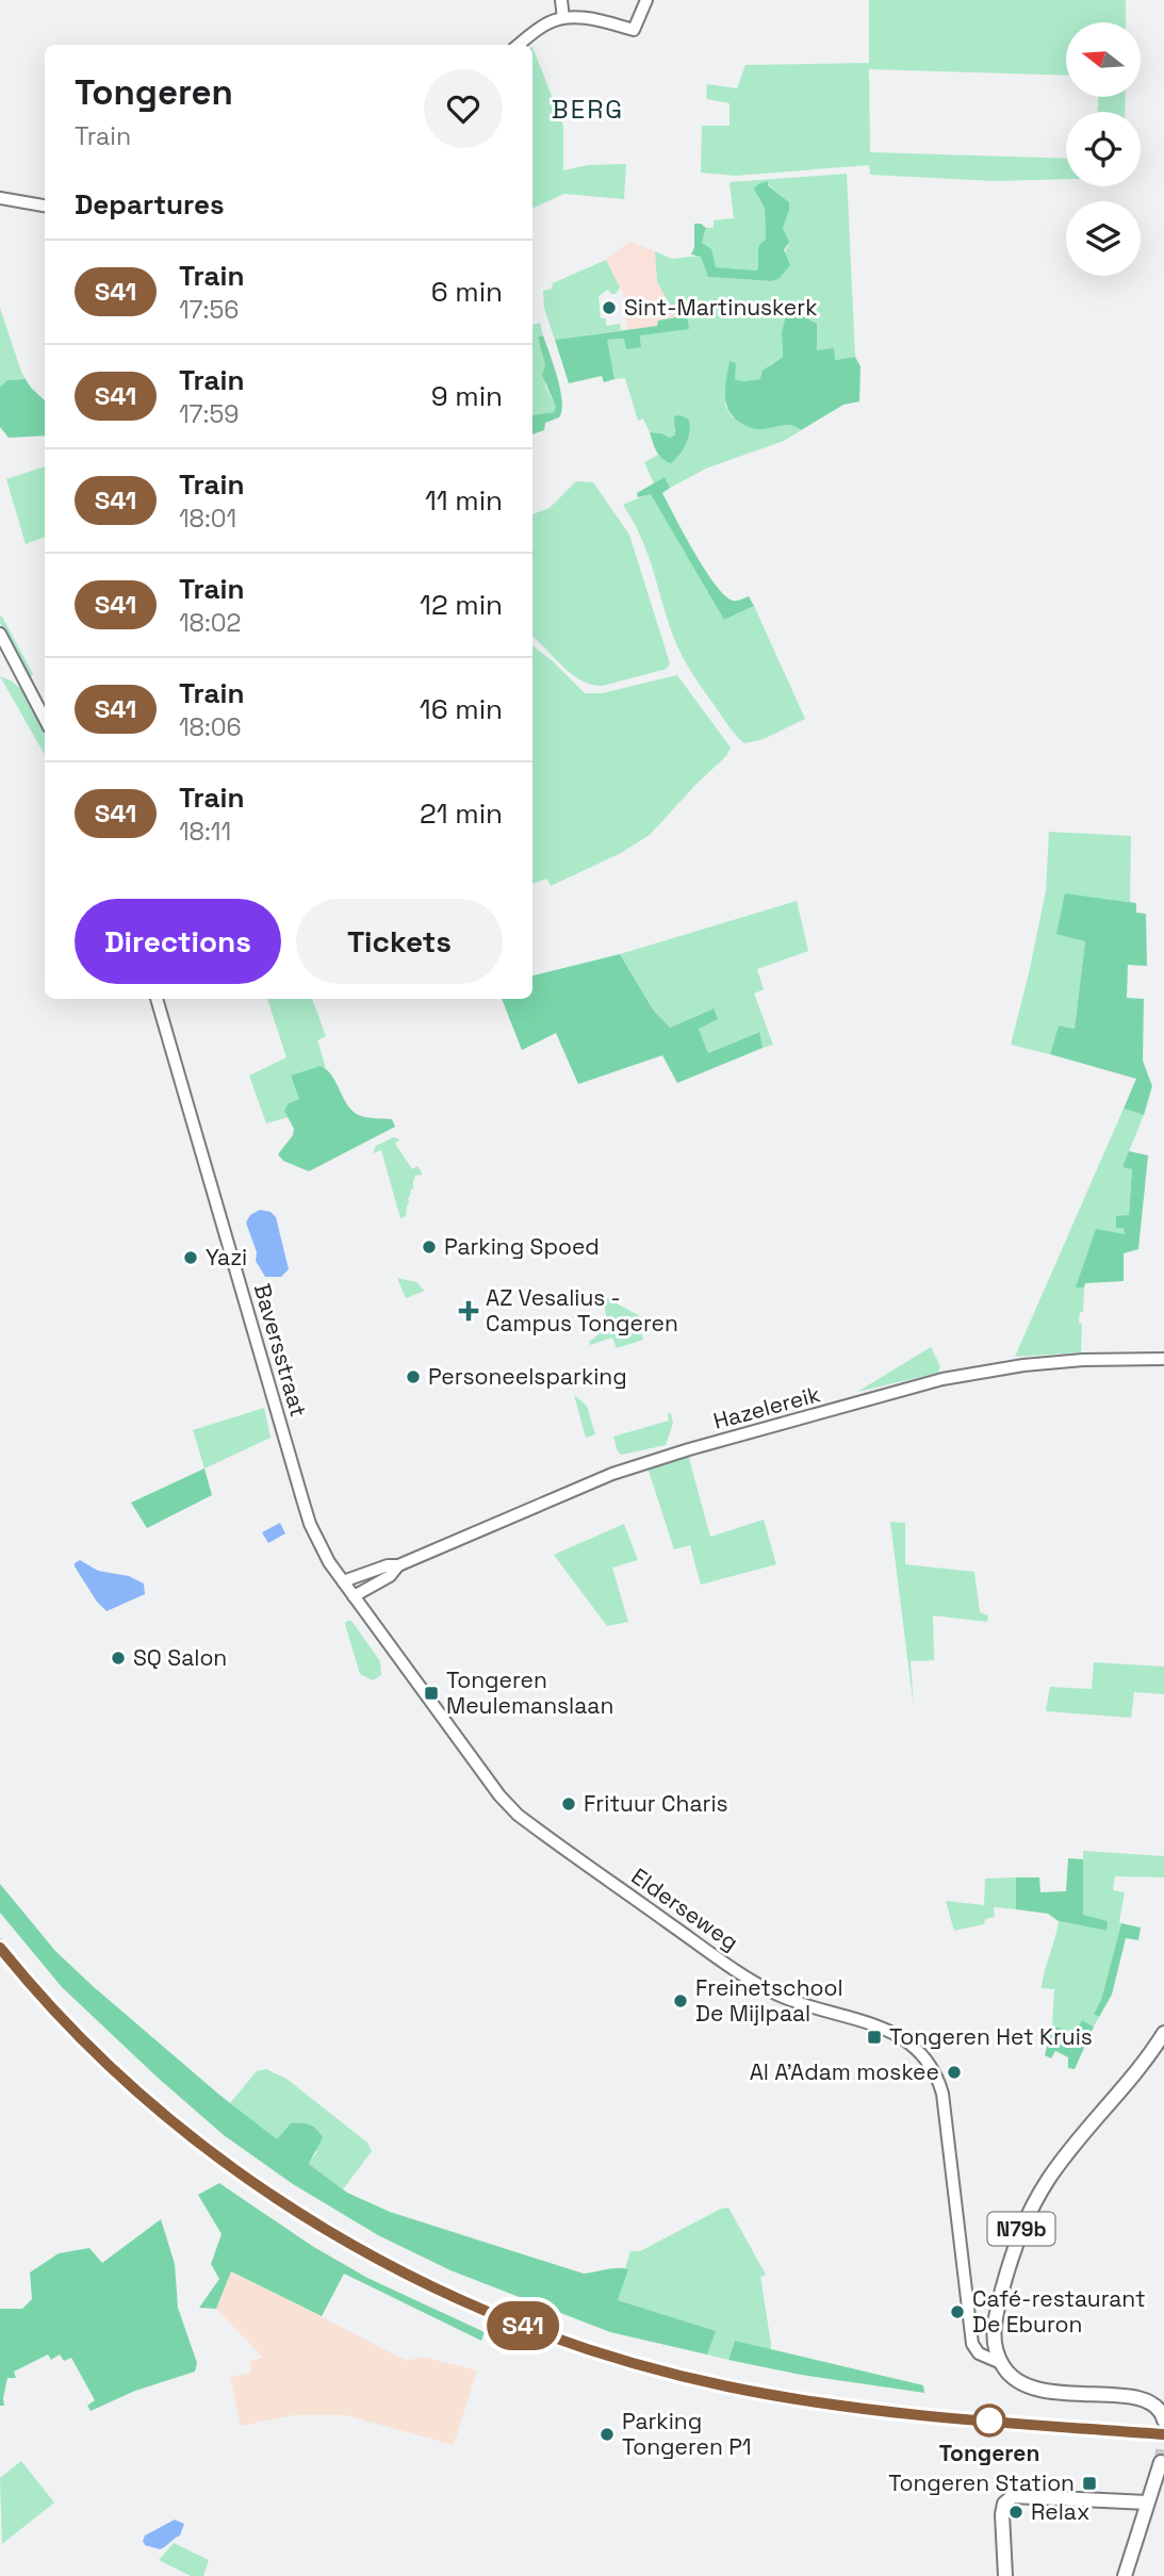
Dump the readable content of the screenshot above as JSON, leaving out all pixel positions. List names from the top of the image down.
{
  "streets": {
    "main road": [
      "Baversstraat",
      "Hazelereik",
      "Elderseweg",
      "N79b"
    ]
  },
  "crossings": [
    ["Baversstraat", "Hazelereik"],
    ["Baversstraat", "Elderseweg"],
    ["Hazelereik", "Elderseweg"],
    ["Elderseweg", "N79b"]
  ],
  "districts": ["BERG"],
  "places": {
    "other": [
      "Sint-Martinuskerk",
      "Parking Spoed",
      "Yazi",
      "Personeelsparking",
      "SQ Salon",
      "Frituur Charis",
      "Freinetschool De Mijlpaal",
      "Al A’Adam moskee",
      "Café-restaurant De Eburon",
      "Tongeren",
      "Parking Tongeren P1",
      "Relax"
    ],
    "health": ["AZ Vesalius - Campus Tongeren"],
    "transit": ["Tongeren Meulemanslaan", "Tongeren Het Kruis", "Tongeren Station"]
  },
  "north": "left",
  "page": {
    "on_map": "S41",
    "heading": [
      ["Tongeren", "Train"],
      "Departures"
    ],
    "list": [
      {
        "mark": "S41",
        "name": "Train",
        "note": "17:56",
        "value": "6 min"
      },
      {
        "mark": "S41",
        "name": "Train",
        "note": "17:59",
        "value": "9 min"
      },
      {
        "mark": "S41",
        "name": "Train",
        "note": "18:01",
        "value": "11 min"
      },
      {
        "mark": "S41",
        "name": "Train",
        "note": "18:02",
        "value": "12 min"
      },
      {
        "mark": "S41",
        "name": "Train",
        "note": "18:06",
        "value": "16 min"
      },
      {
        "mark": "S41",
        "name": "Train",
        "note": "18:11",
        "value": "21 min"
      }
    ],
    "buttons": ["Directions", "Tickets"]
  }
}
